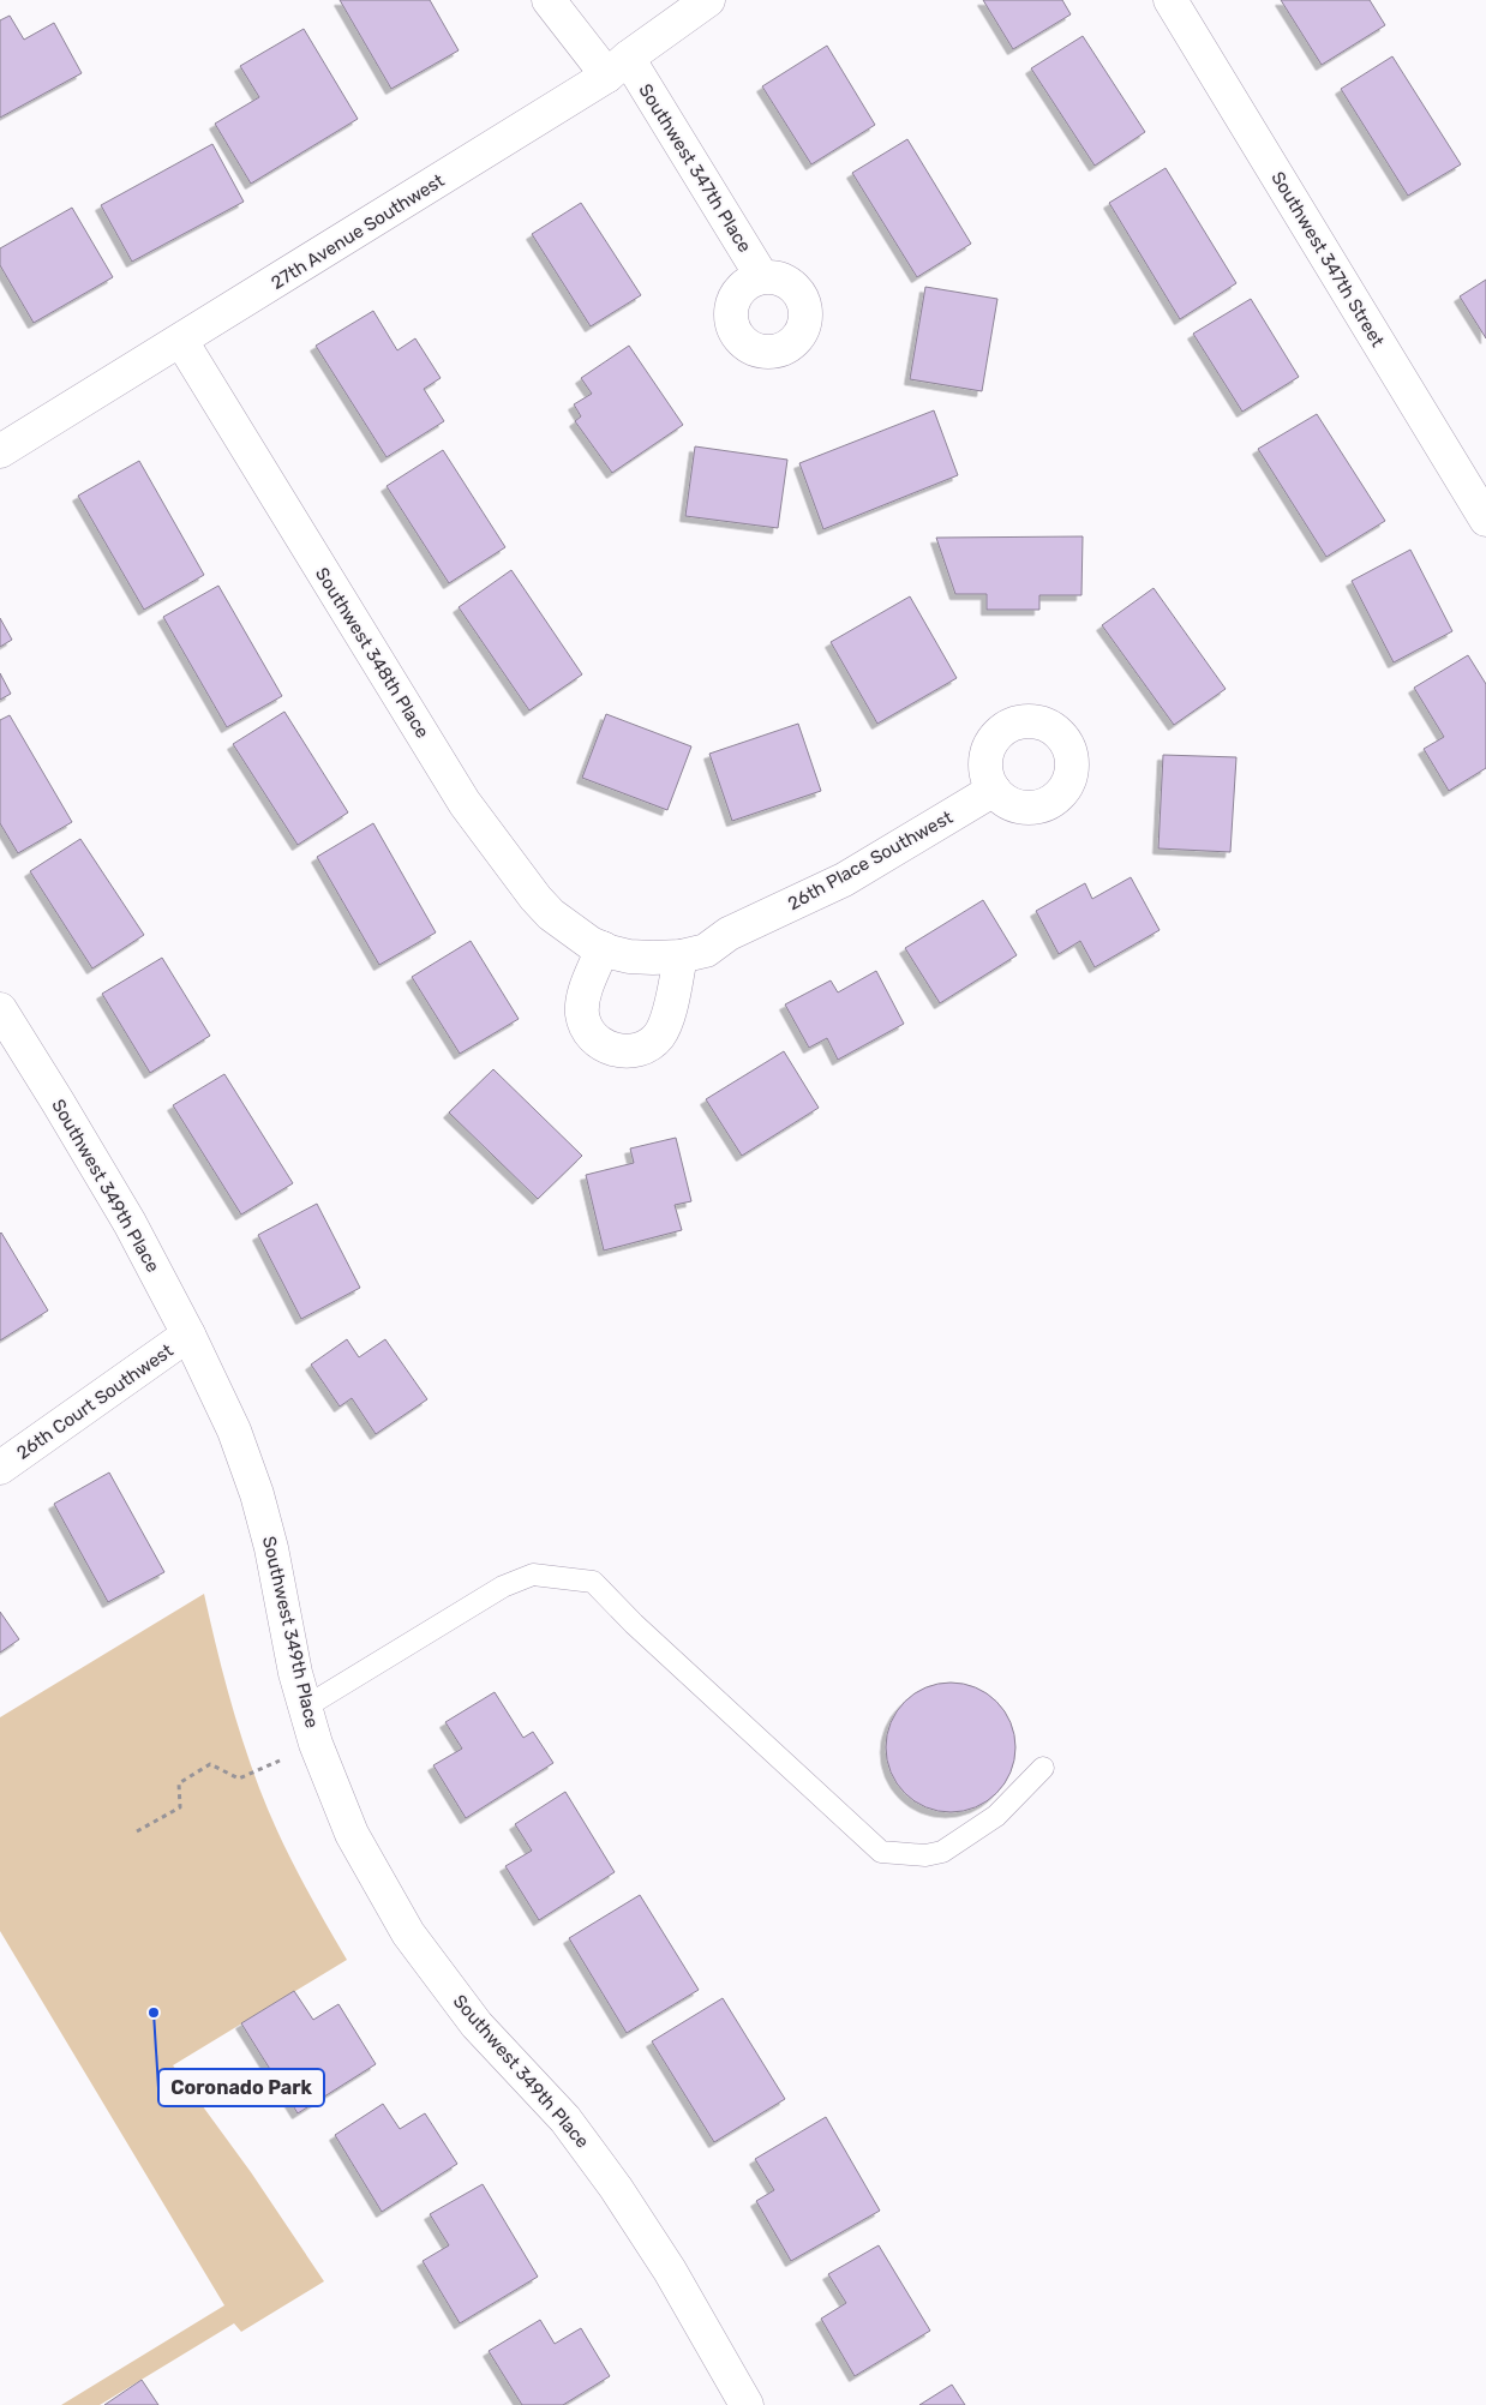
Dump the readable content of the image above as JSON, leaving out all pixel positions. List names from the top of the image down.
{
  "streets": {
    "street": [
      "Southwest 347th Place",
      "27th Avenue Southwest",
      "Southwest 347th Street",
      "Southwest 348th Place",
      "26th Place Southwest",
      "Southwest 349th Place",
      "26th Court Southwest"
    ]
  },
  "crossings": [
    ["Southwest 347th Place", "27th Avenue Southwest"],
    ["27th Avenue Southwest", "Southwest 348th Place"],
    ["Southwest 348th Place", "26th Place Southwest"],
    ["Southwest 349th Place", "26th Court Southwest"]
  ],
  "places": ["Coronado Park"]
}
